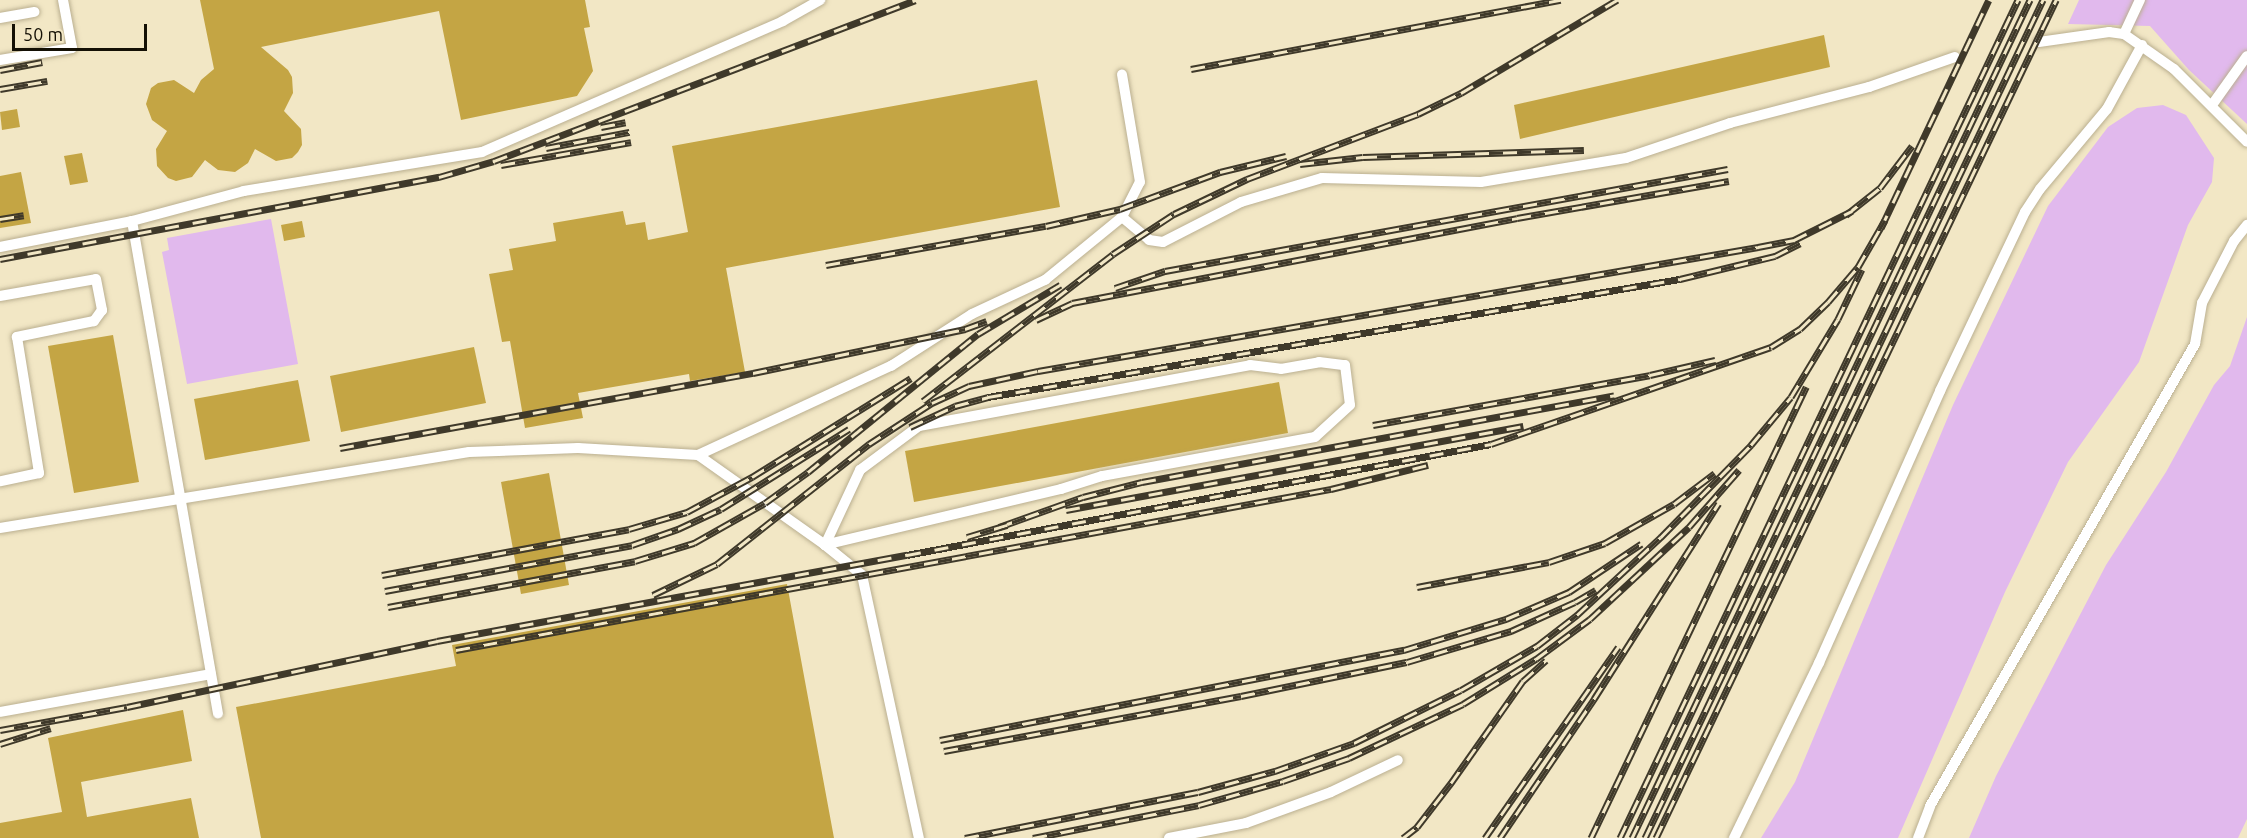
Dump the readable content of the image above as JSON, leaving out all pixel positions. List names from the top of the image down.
{
  "scale_bar": "50 m"
}
